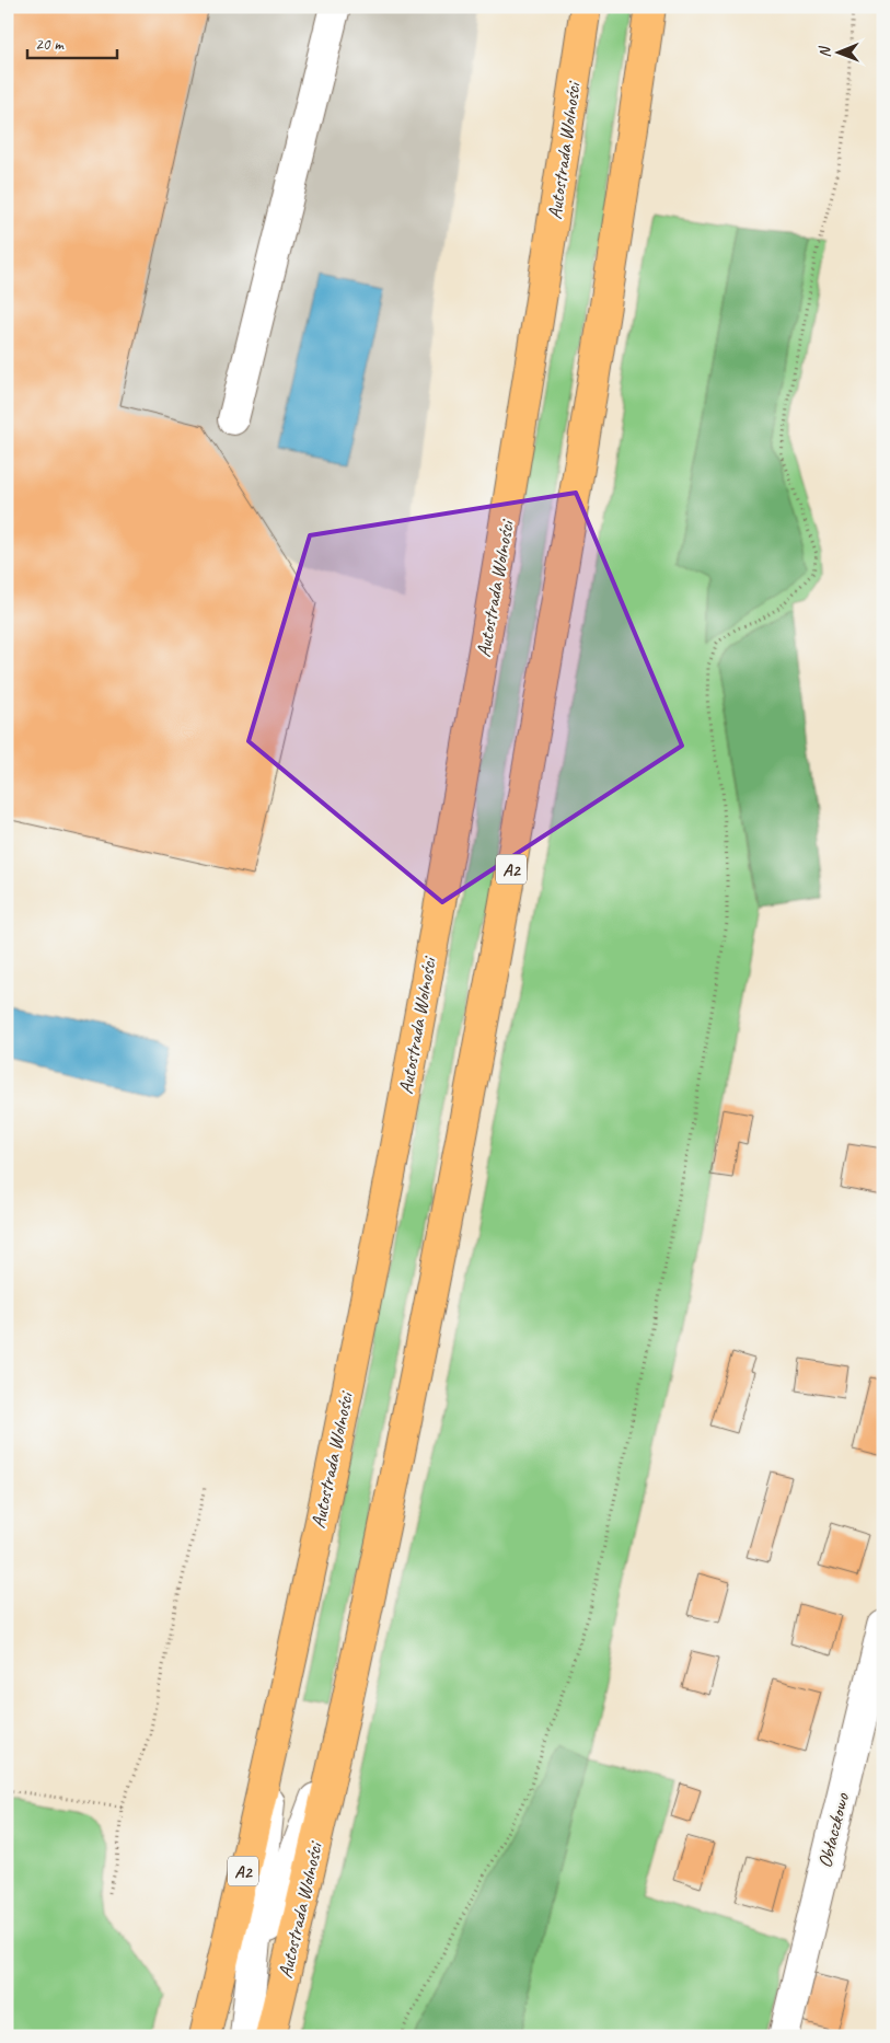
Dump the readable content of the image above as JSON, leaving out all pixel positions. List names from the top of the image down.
{
  "streets": {
    "highway": ["Autostrada Wolności", "A2"],
    "street": ["Obłaczkowo"]
  },
  "scale_bar": "20 m",
  "north": "left"
}
